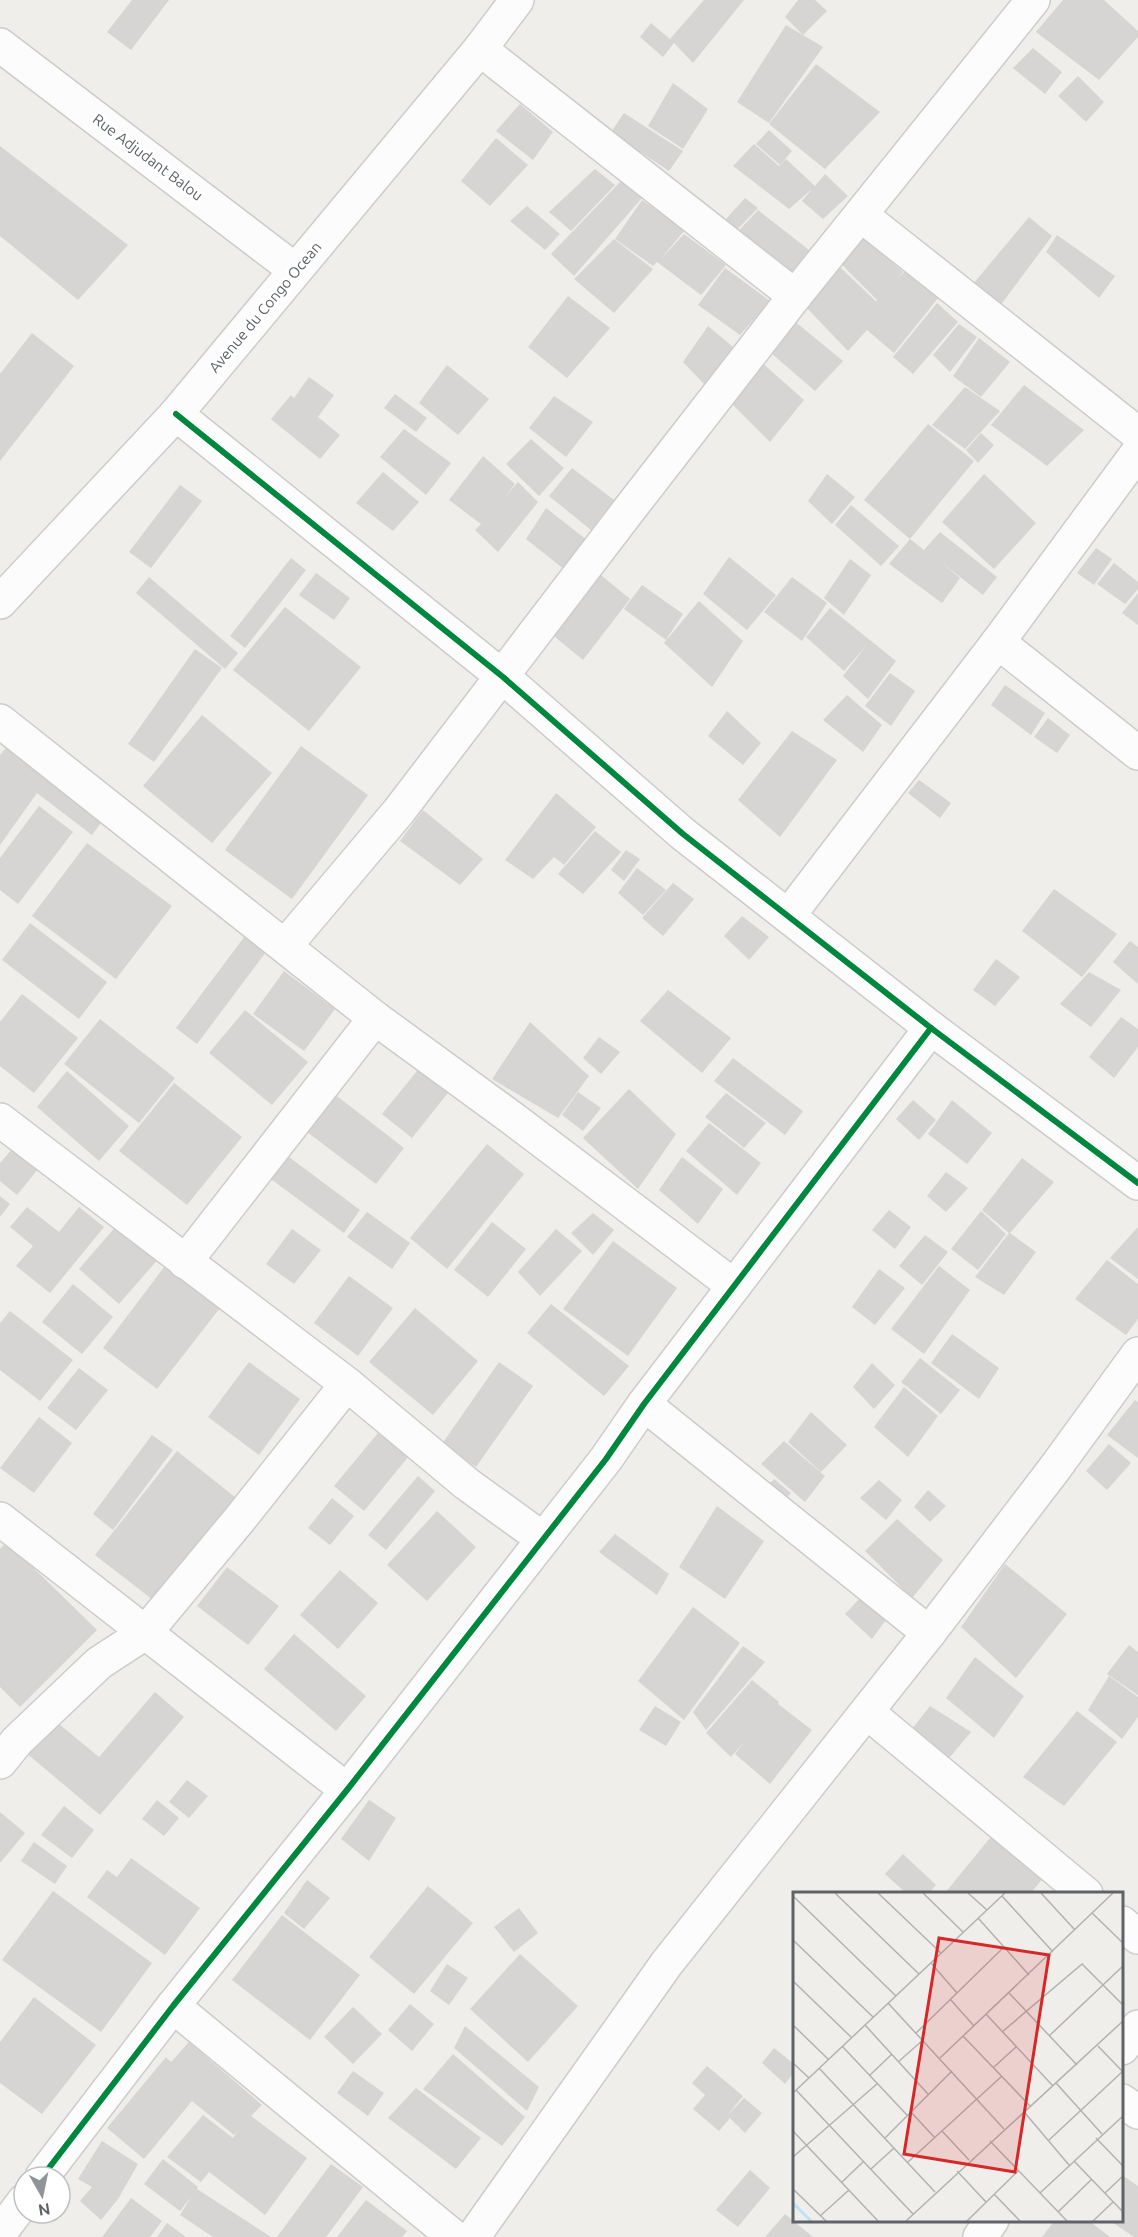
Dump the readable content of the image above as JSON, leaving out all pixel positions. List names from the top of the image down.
{
  "streets": {
    "street": ["Rue Adjudant Balou", "Avenue du Congo Ocean"]
  },
  "crossings": [
    ["Rue Adjudant Balou", "Avenue du Congo Ocean"]
  ],
  "north": "bottom"
}
